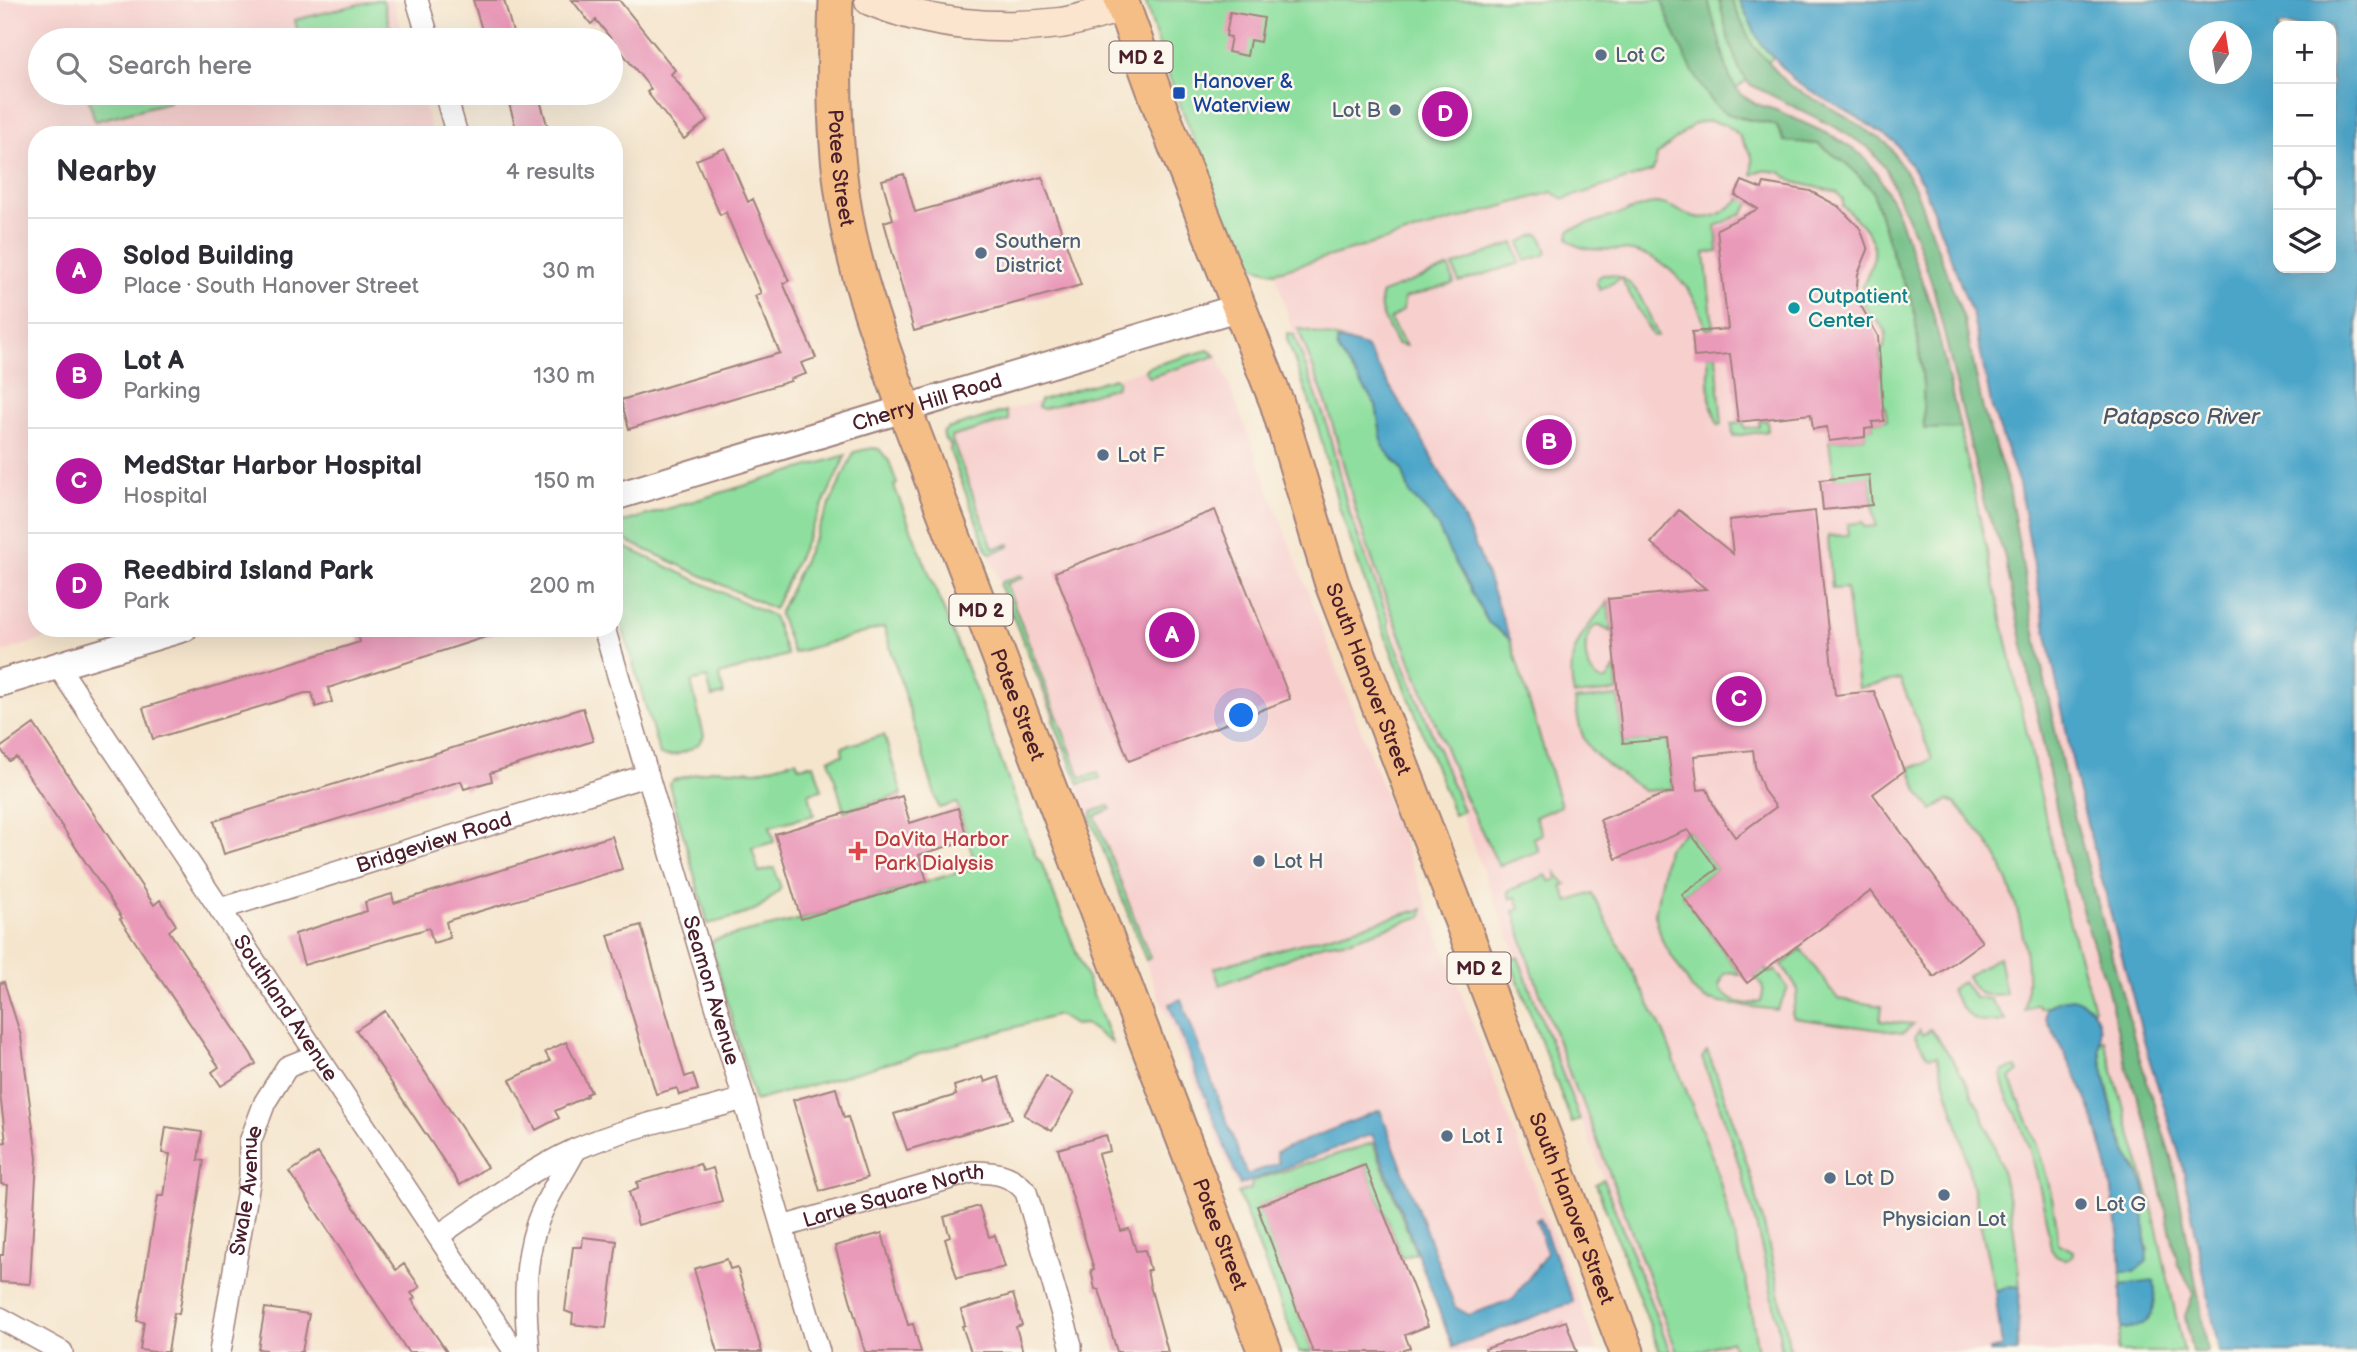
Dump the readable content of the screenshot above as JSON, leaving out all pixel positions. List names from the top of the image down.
{
  "streets": {
    "main road": ["MD 2", "Potee Street", "South Hanover Street"],
    "street": [
      "Cherry Hill Road",
      "Bridgeview Road",
      "Seamon Avenue",
      "Southland Avenue",
      "Swale Avenue",
      "Larue Square North"
    ]
  },
  "crossings": [
    ["Potee Street", "Cherry Hill Road"],
    ["Cherry Hill Road", "South Hanover Street"],
    ["Bridgeview Road", "Seamon Avenue"],
    ["Bridgeview Road", "Southland Avenue"],
    ["Seamon Avenue", "Larue Square North"],
    ["Southland Avenue", "Swale Avenue"]
  ],
  "water": ["Patapsco River"],
  "places": {
    "other": [
      "Lot C",
      "Lot B",
      "Southern District",
      "Outpatient Center",
      "Lot F",
      "Lot H",
      "Lot I",
      "Lot D",
      "Physician Lot",
      "Lot G"
    ],
    "transit": ["Hanover & Waterview"],
    "health": ["DaVita Harbor Park Dialysis"]
  },
  "north": "top",
  "page": {
    "map_buttons": ["+", "−"],
    "search": "Search here",
    "pins": [
      "D",
      "B",
      "A",
      "C"
    ],
    "heading": ["Nearby", "4 results"],
    "list": [
      {
        "mark": "A",
        "name": "Solod Building",
        "note": "Place · South Hanover Street",
        "value": "30 m"
      },
      {
        "mark": "B",
        "name": "Lot A",
        "note": "Parking",
        "value": "130 m"
      },
      {
        "mark": "C",
        "name": "MedStar Harbor Hospital",
        "note": "Hospital",
        "value": "150 m"
      },
      {
        "mark": "D",
        "name": "Reedbird Island Park",
        "note": "Park",
        "value": "200 m"
      }
    ]
  }
}
